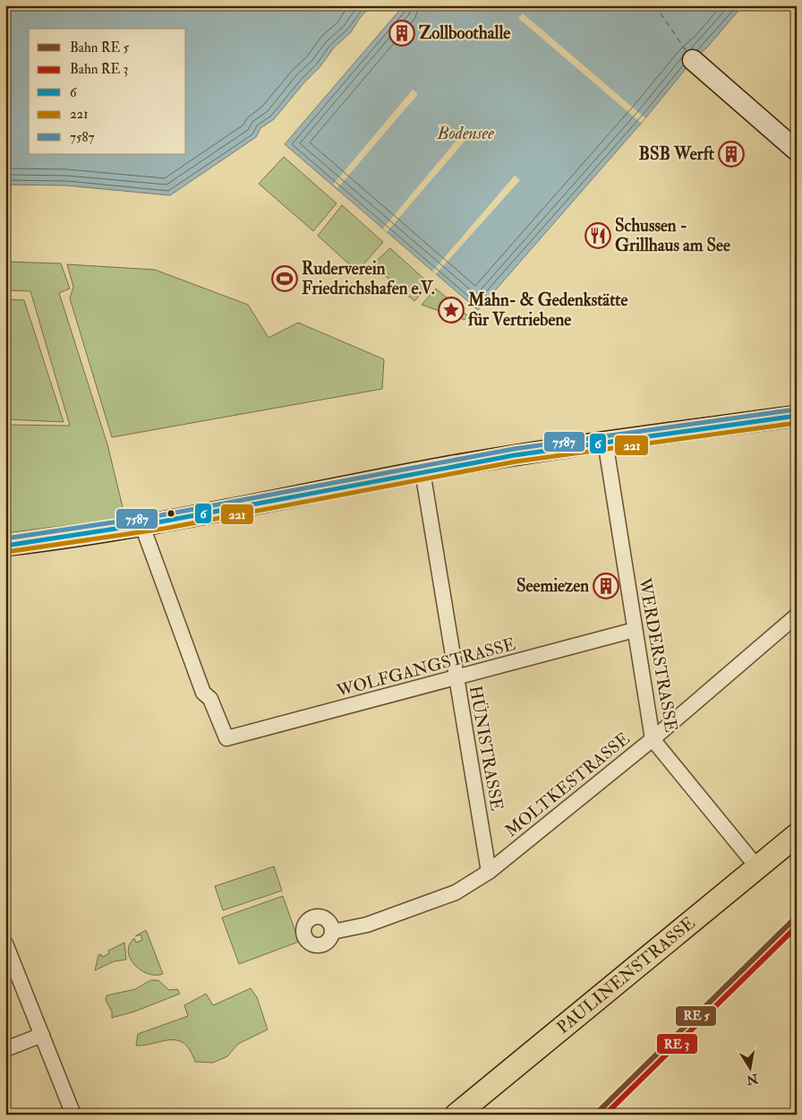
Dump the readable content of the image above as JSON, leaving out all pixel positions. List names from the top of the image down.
{
  "streets": {
    "main road": ["PAULINENSTRASSE"],
    "street": [
      "WERDERSTRASSE",
      "WOLFGANGSTRASSE",
      "HÜNISTRASSE",
      "MOLTKESTRASSE"
    ]
  },
  "crossings": [
    ["WERDERSTRASSE", "WOLFGANGSTRASSE"],
    ["WERDERSTRASSE", "MOLTKESTRASSE"],
    ["WERDERSTRASSE", "PAULINENSTRASSE"],
    ["WOLFGANGSTRASSE", "HÜNISTRASSE"],
    ["HÜNISTRASSE", "MOLTKESTRASSE"]
  ],
  "water": ["Bodensee"],
  "places": {
    "building": ["Zollboothalle", "BSB Werft", "Seemiezen"],
    "restaurant": ["Schussen - Grillhaus am See"],
    "sports": ["Ruderverein Friedrichshafen e.V."],
    "place": ["Mahn- & Gedenkstätte für Vertriebene"]
  },
  "lines": ["transit line 7587", "transit line 6", "transit line 221"],
  "legend": [
    "Bahn RE 5",
    "Bahn RE 3",
    "6",
    "221",
    "7587"
  ],
  "north": "bottom"
}
